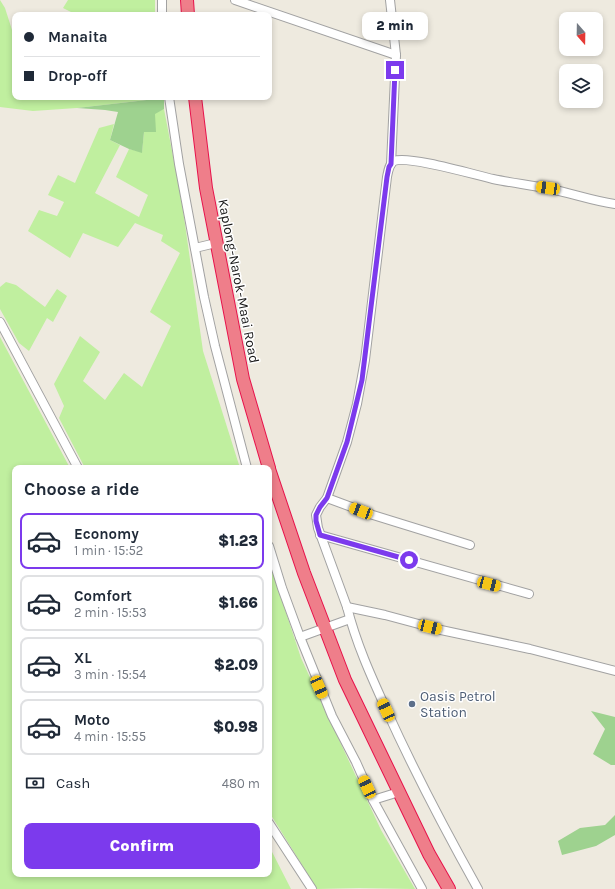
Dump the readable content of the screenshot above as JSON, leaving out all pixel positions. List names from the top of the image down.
{
  "streets": {
    "highway": ["Kaplong-Narok-Maai Road"]
  },
  "places": ["Oasis Petrol Station"],
  "north": "bottom",
  "page": {
    "bubble": "2 min",
    "banner": ["Manaita", "Drop-off"],
    "heading": "Choose a ride",
    "list": [
      {
        "name": "Economy",
        "note": "1 min · 15:52",
        "value": "$1.23"
      },
      {
        "name": "Comfort",
        "note": "2 min · 15:53",
        "value": "$1.66"
      },
      {
        "name": "XL",
        "note": "3 min · 15:54",
        "value": "$2.09"
      },
      {
        "name": "Moto",
        "note": "4 min · 15:55",
        "value": "$0.98"
      }
    ],
    "pay": ["Cash", "480 m"],
    "buttons": "Confirm"
  }
}
